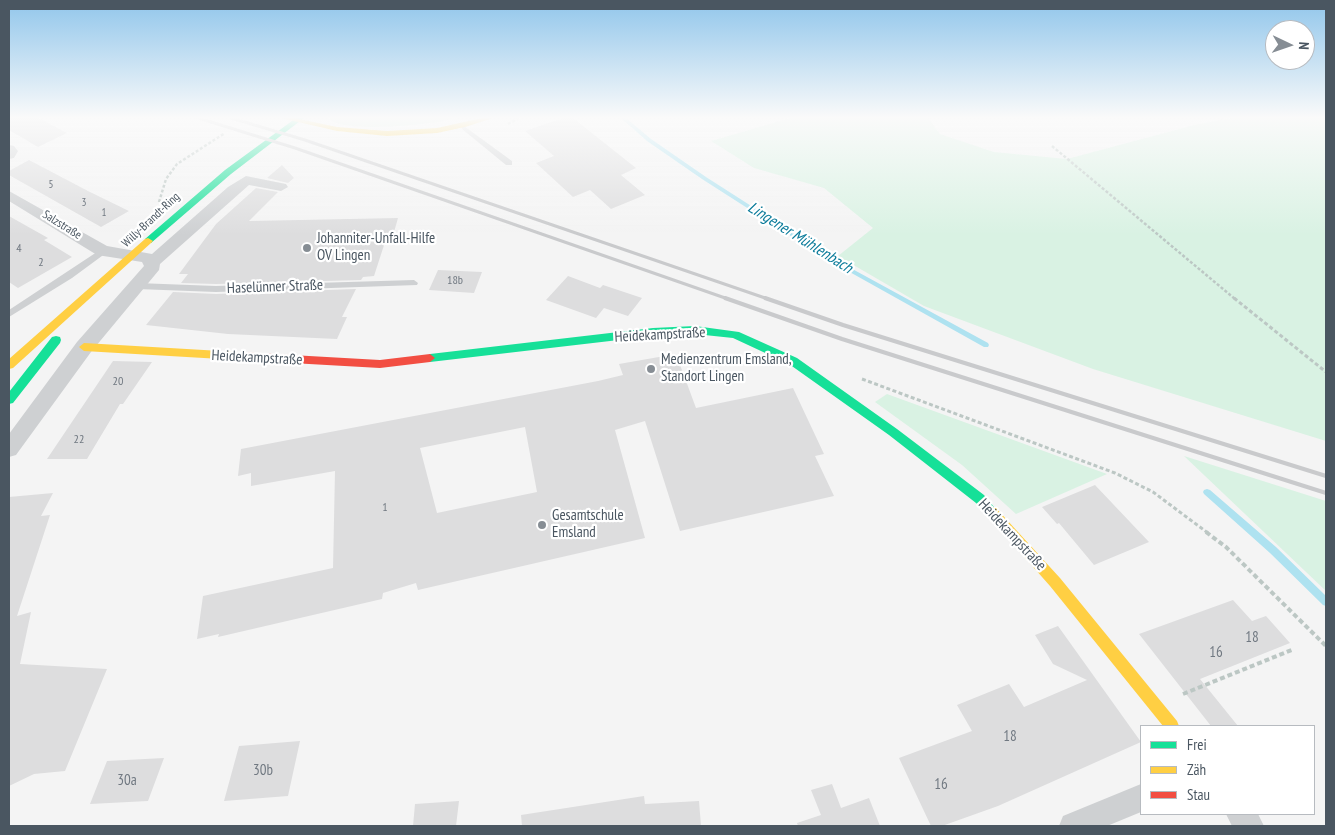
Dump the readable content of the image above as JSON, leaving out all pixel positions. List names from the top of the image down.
{
  "streets": {
    "street": ["Willy-Brandt-Ring", "Salzstraße", "Heidekampstraße"],
    "lane": ["Haselünner Straße"]
  },
  "water": ["Lingener Mühlenbach"],
  "places": ["Johanniter-Unfall-Hilfe OV Lingen", "Medienzentrum Emsland, Standort Lingen", "Gesamtschule Emsland"],
  "house_numbers": [
    "5",
    "3",
    "1",
    "4",
    "2",
    "18b",
    "20",
    "22",
    "1",
    "18",
    "16",
    "18",
    "30b",
    "30a",
    "16"
  ],
  "legend": ["Frei", "Zäh", "Stau"],
  "north": "right"
}
